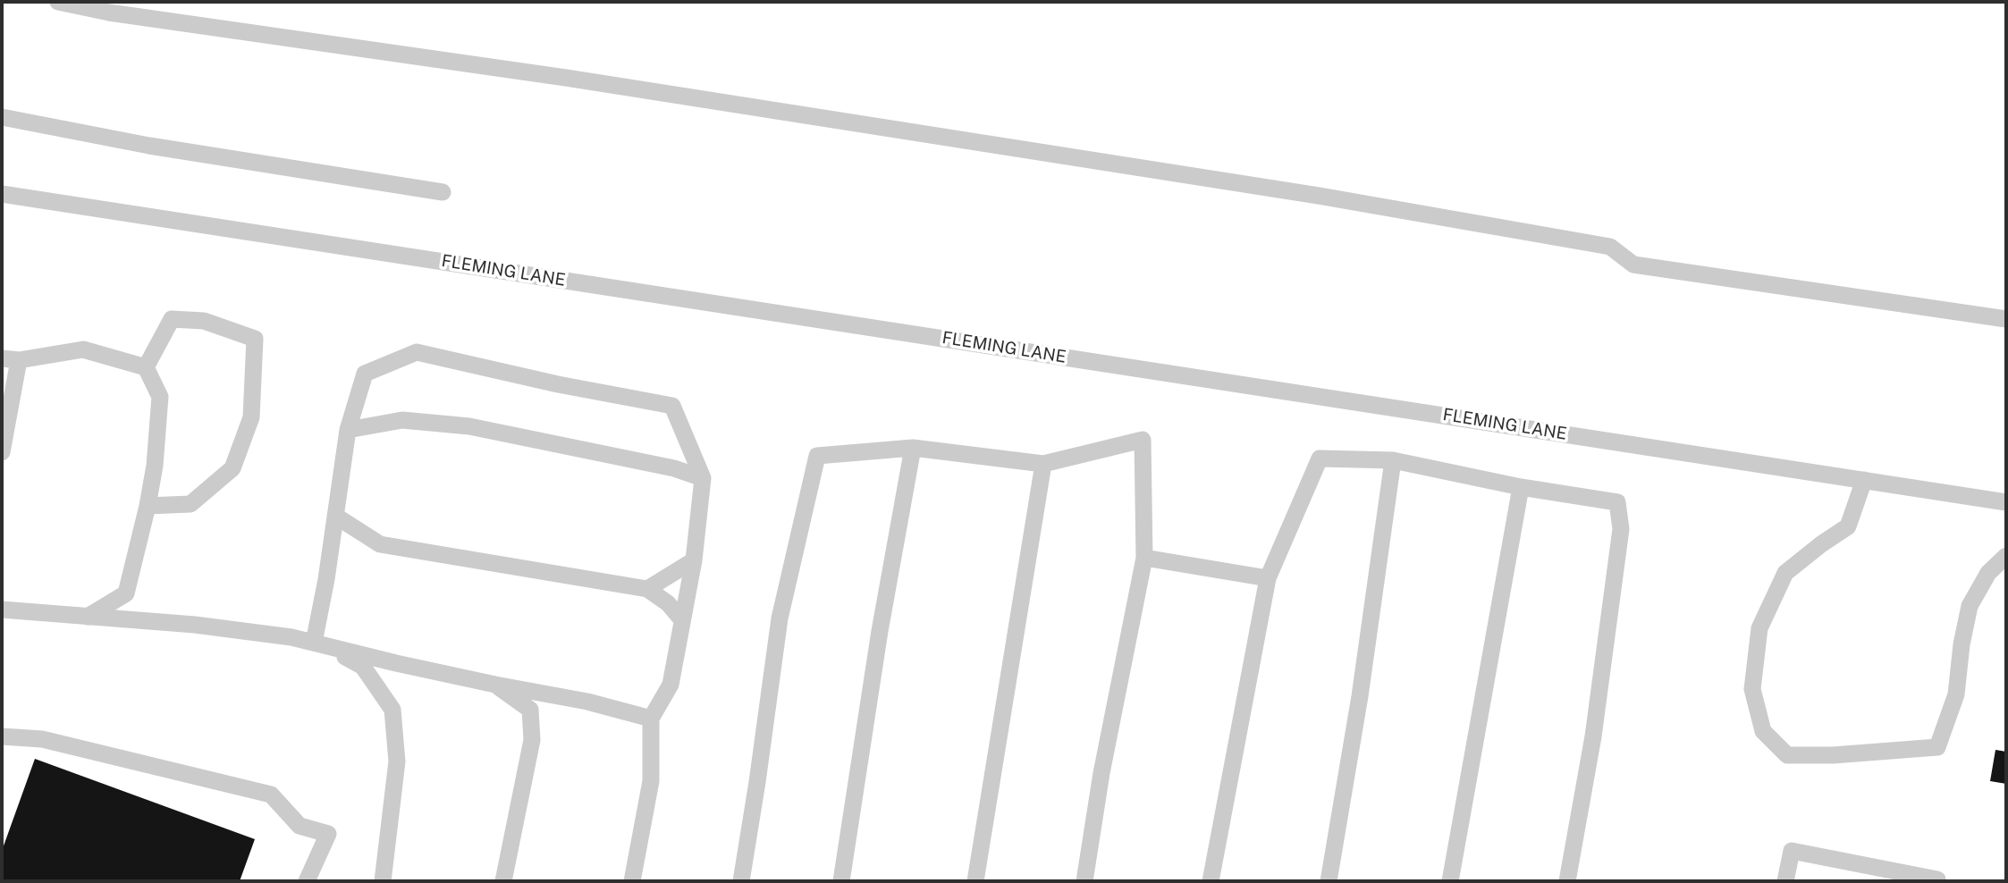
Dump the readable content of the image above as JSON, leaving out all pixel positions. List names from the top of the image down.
{
  "streets": {
    "lane": ["FLEMING LANE"]
  }
}
